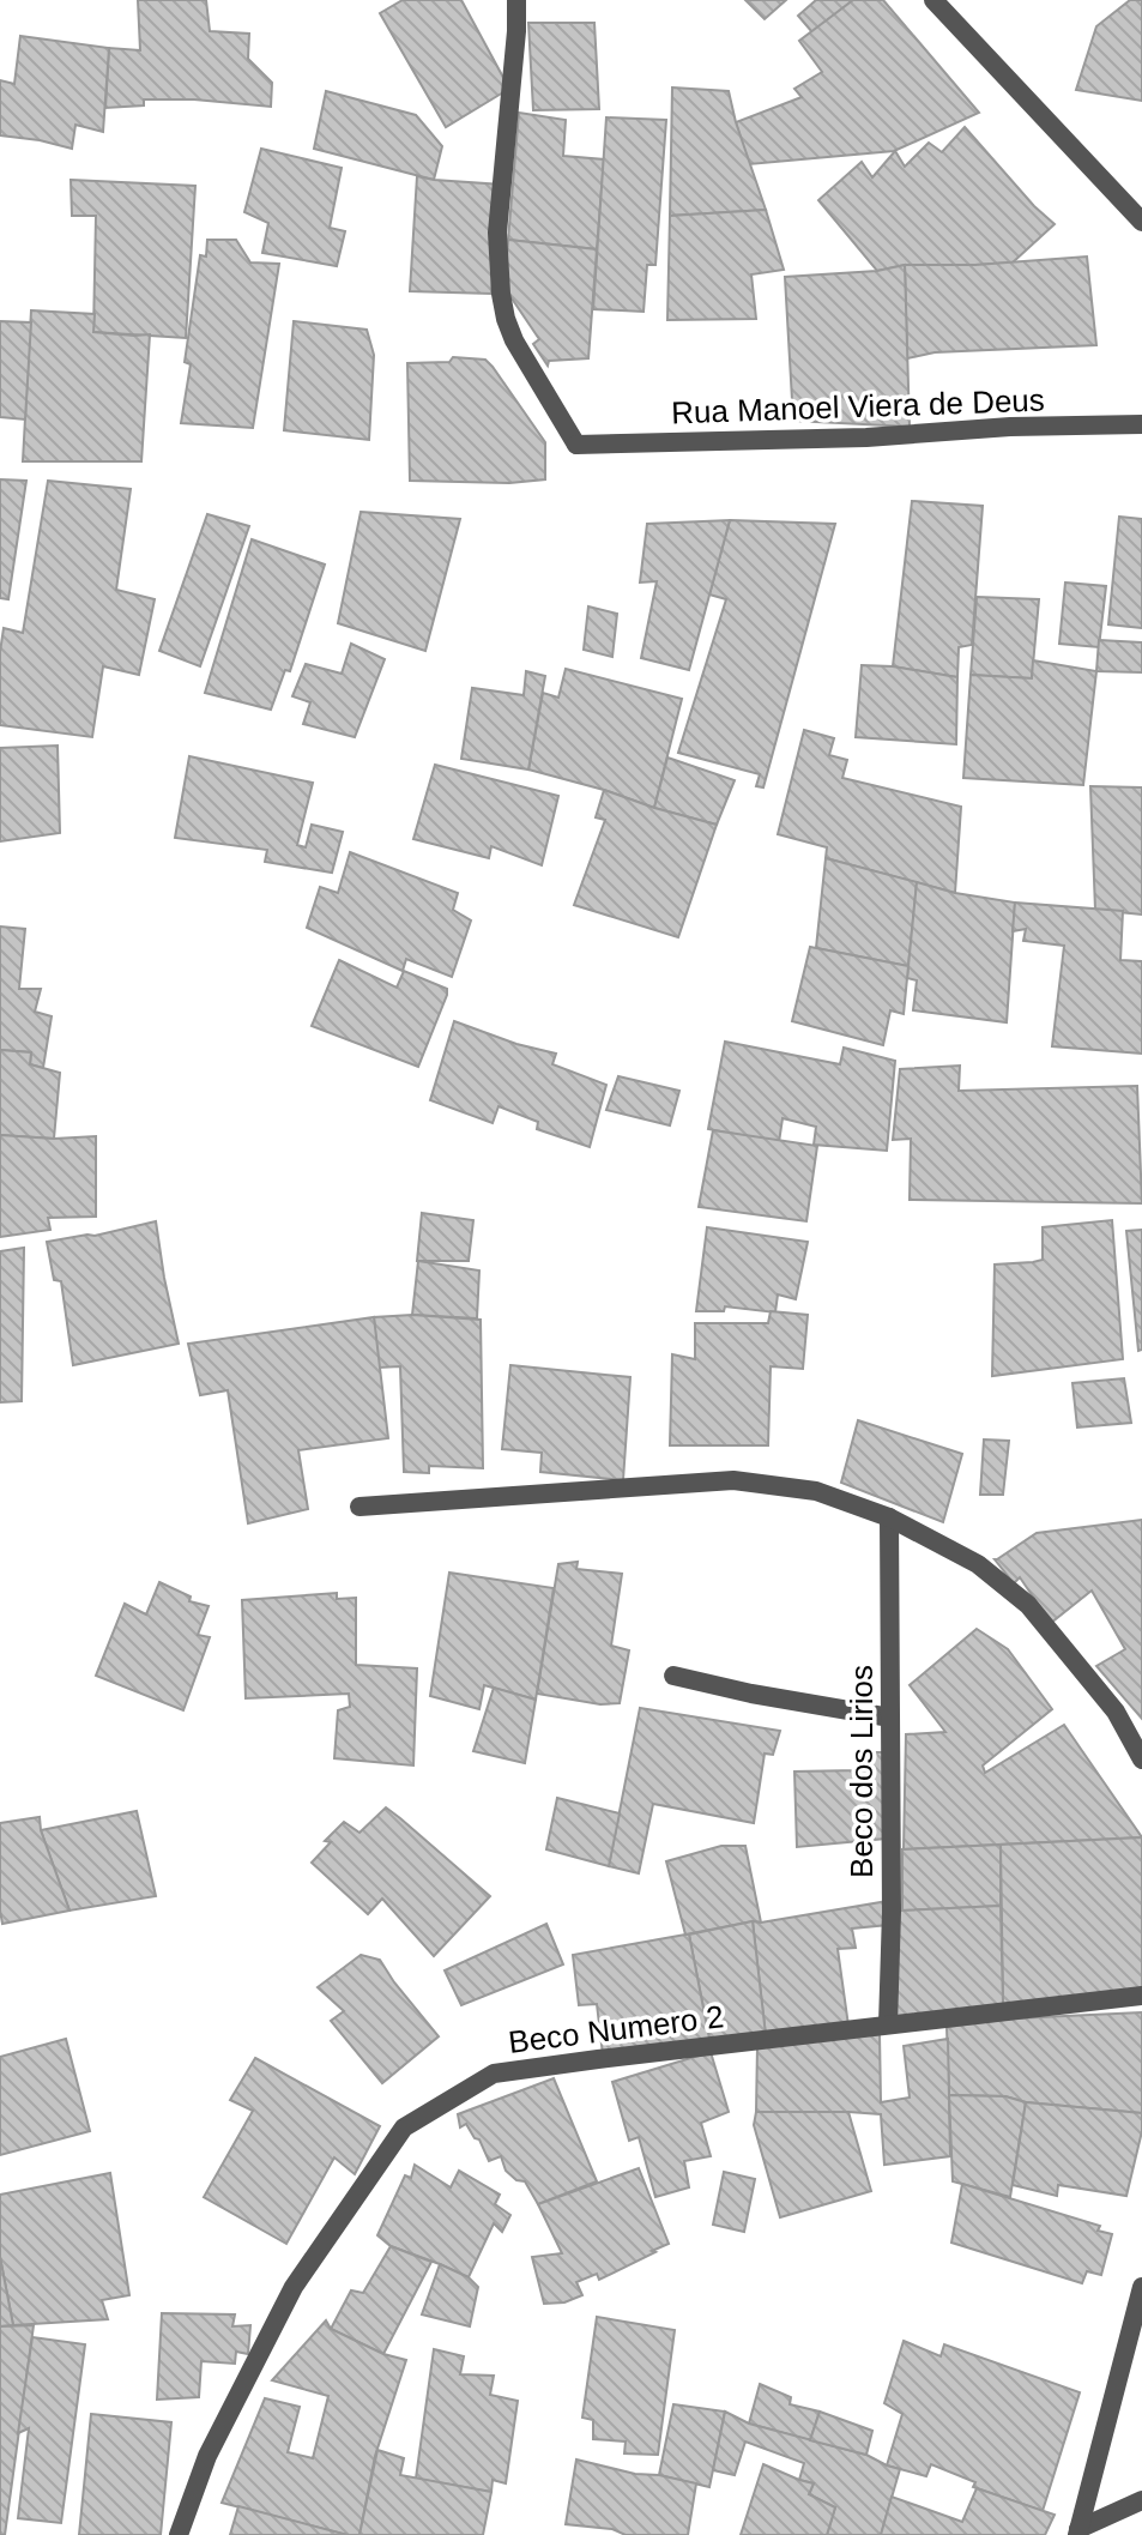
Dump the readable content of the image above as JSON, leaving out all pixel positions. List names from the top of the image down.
{
  "streets": {
    "street": ["Rua Manoel Viera de Deus", "Beco dos Lirios", "Beco Numero 2"]
  },
  "crossings": [
    ["Beco dos Lirios", "Beco Numero 2"]
  ]
}
